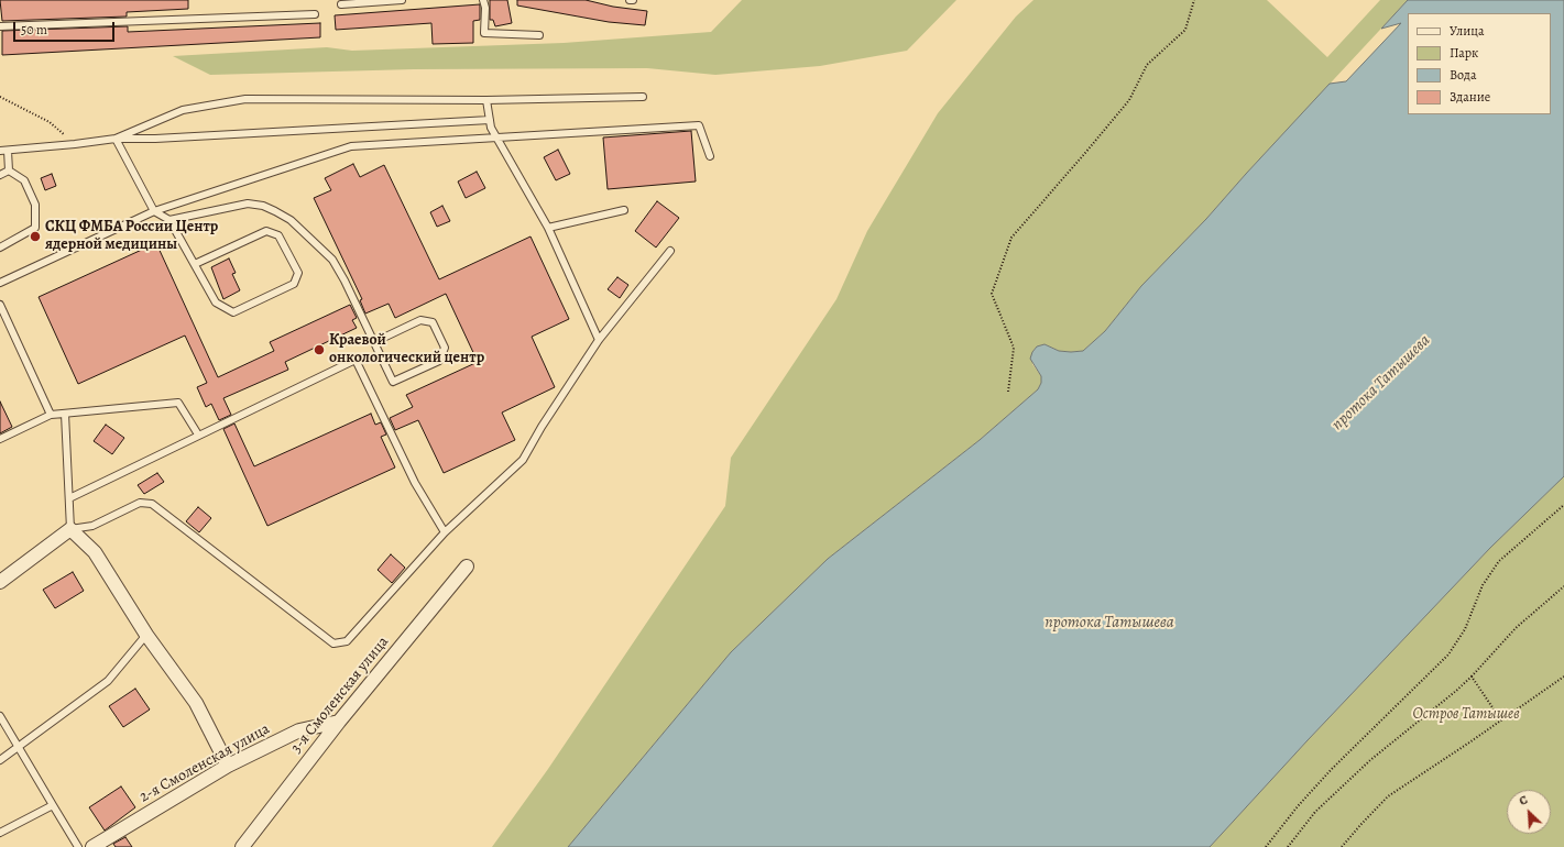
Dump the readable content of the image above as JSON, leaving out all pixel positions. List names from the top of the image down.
{
  "streets": {
    "street": ["3-я Смоленская улица", "2-я Смоленская улица"]
  },
  "crossings": [
    ["3-я Смоленская улица", "2-я Смоленская улица"]
  ],
  "water": ["протока Татышева"],
  "parks": ["Остров Татышев"],
  "places": ["СКЦ ФМБА России Центр ядерной медицины", "Краевой онкологический центр"],
  "legend": [
    "Улица",
    "Парк",
    "Вода",
    "Здание"
  ],
  "scale_bar": "50 m",
  "north": "top left"
}
